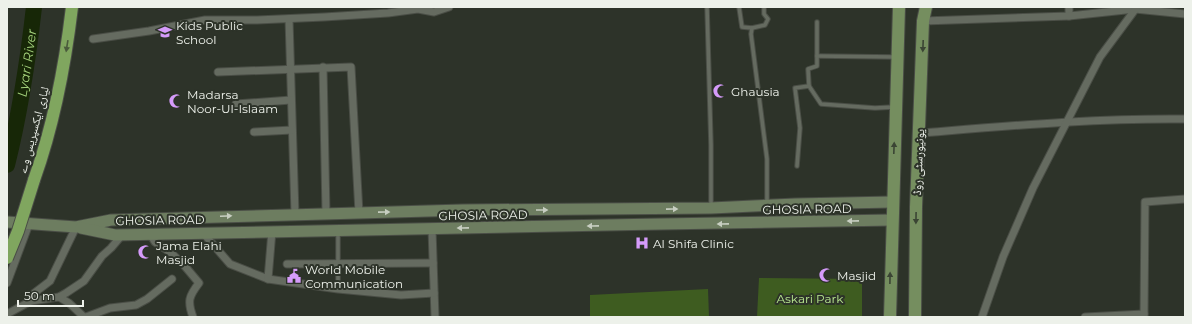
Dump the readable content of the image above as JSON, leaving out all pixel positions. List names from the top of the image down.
{
  "streets": {
    "highway": ["لیاری ایکسپریس وے"],
    "main road": ["یونیورسٹی روڈ", "GHOSIA ROAD"]
  },
  "crossings": [
    ["یونیورسٹی روڈ", "GHOSIA ROAD"]
  ],
  "one_way": ["لیاری ایکسپریس وے"],
  "water": ["Lyari River"],
  "parks": ["Askari Park"],
  "places": {
    "school or university": ["Kids Public School"],
    "mosque": [
      "Ghausia",
      "Madarsa Noor-Ul-Islaam",
      "Jama Elahi Masjid",
      "Masjid"
    ],
    "hospital": ["Al Shifa Clinic"],
    "public building": ["World Mobile Communication"]
  },
  "scale_bar": "50 m"
}
